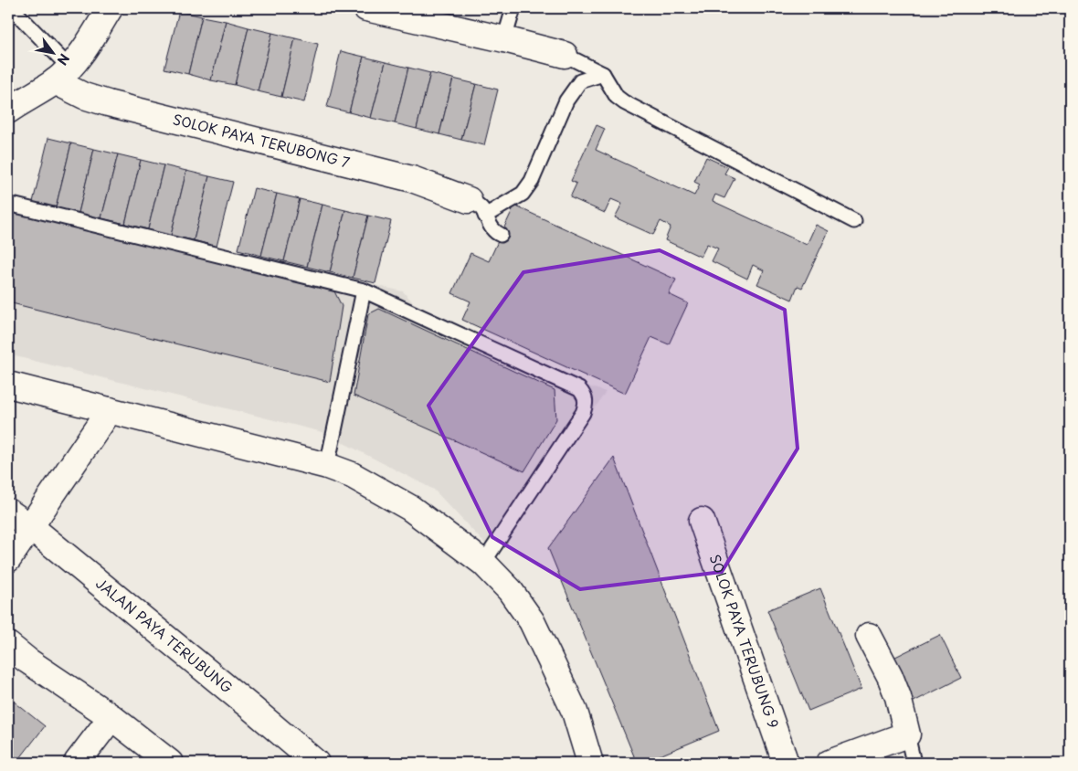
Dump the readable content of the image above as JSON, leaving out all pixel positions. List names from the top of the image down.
{
  "streets": {
    "street": ["SOLOK PAYA TERUBONG 7", "JALAN PAYA TERUBUNG", "SOLOK PAYA TERUBUNG 9"]
  },
  "north": "bottom right"
}
